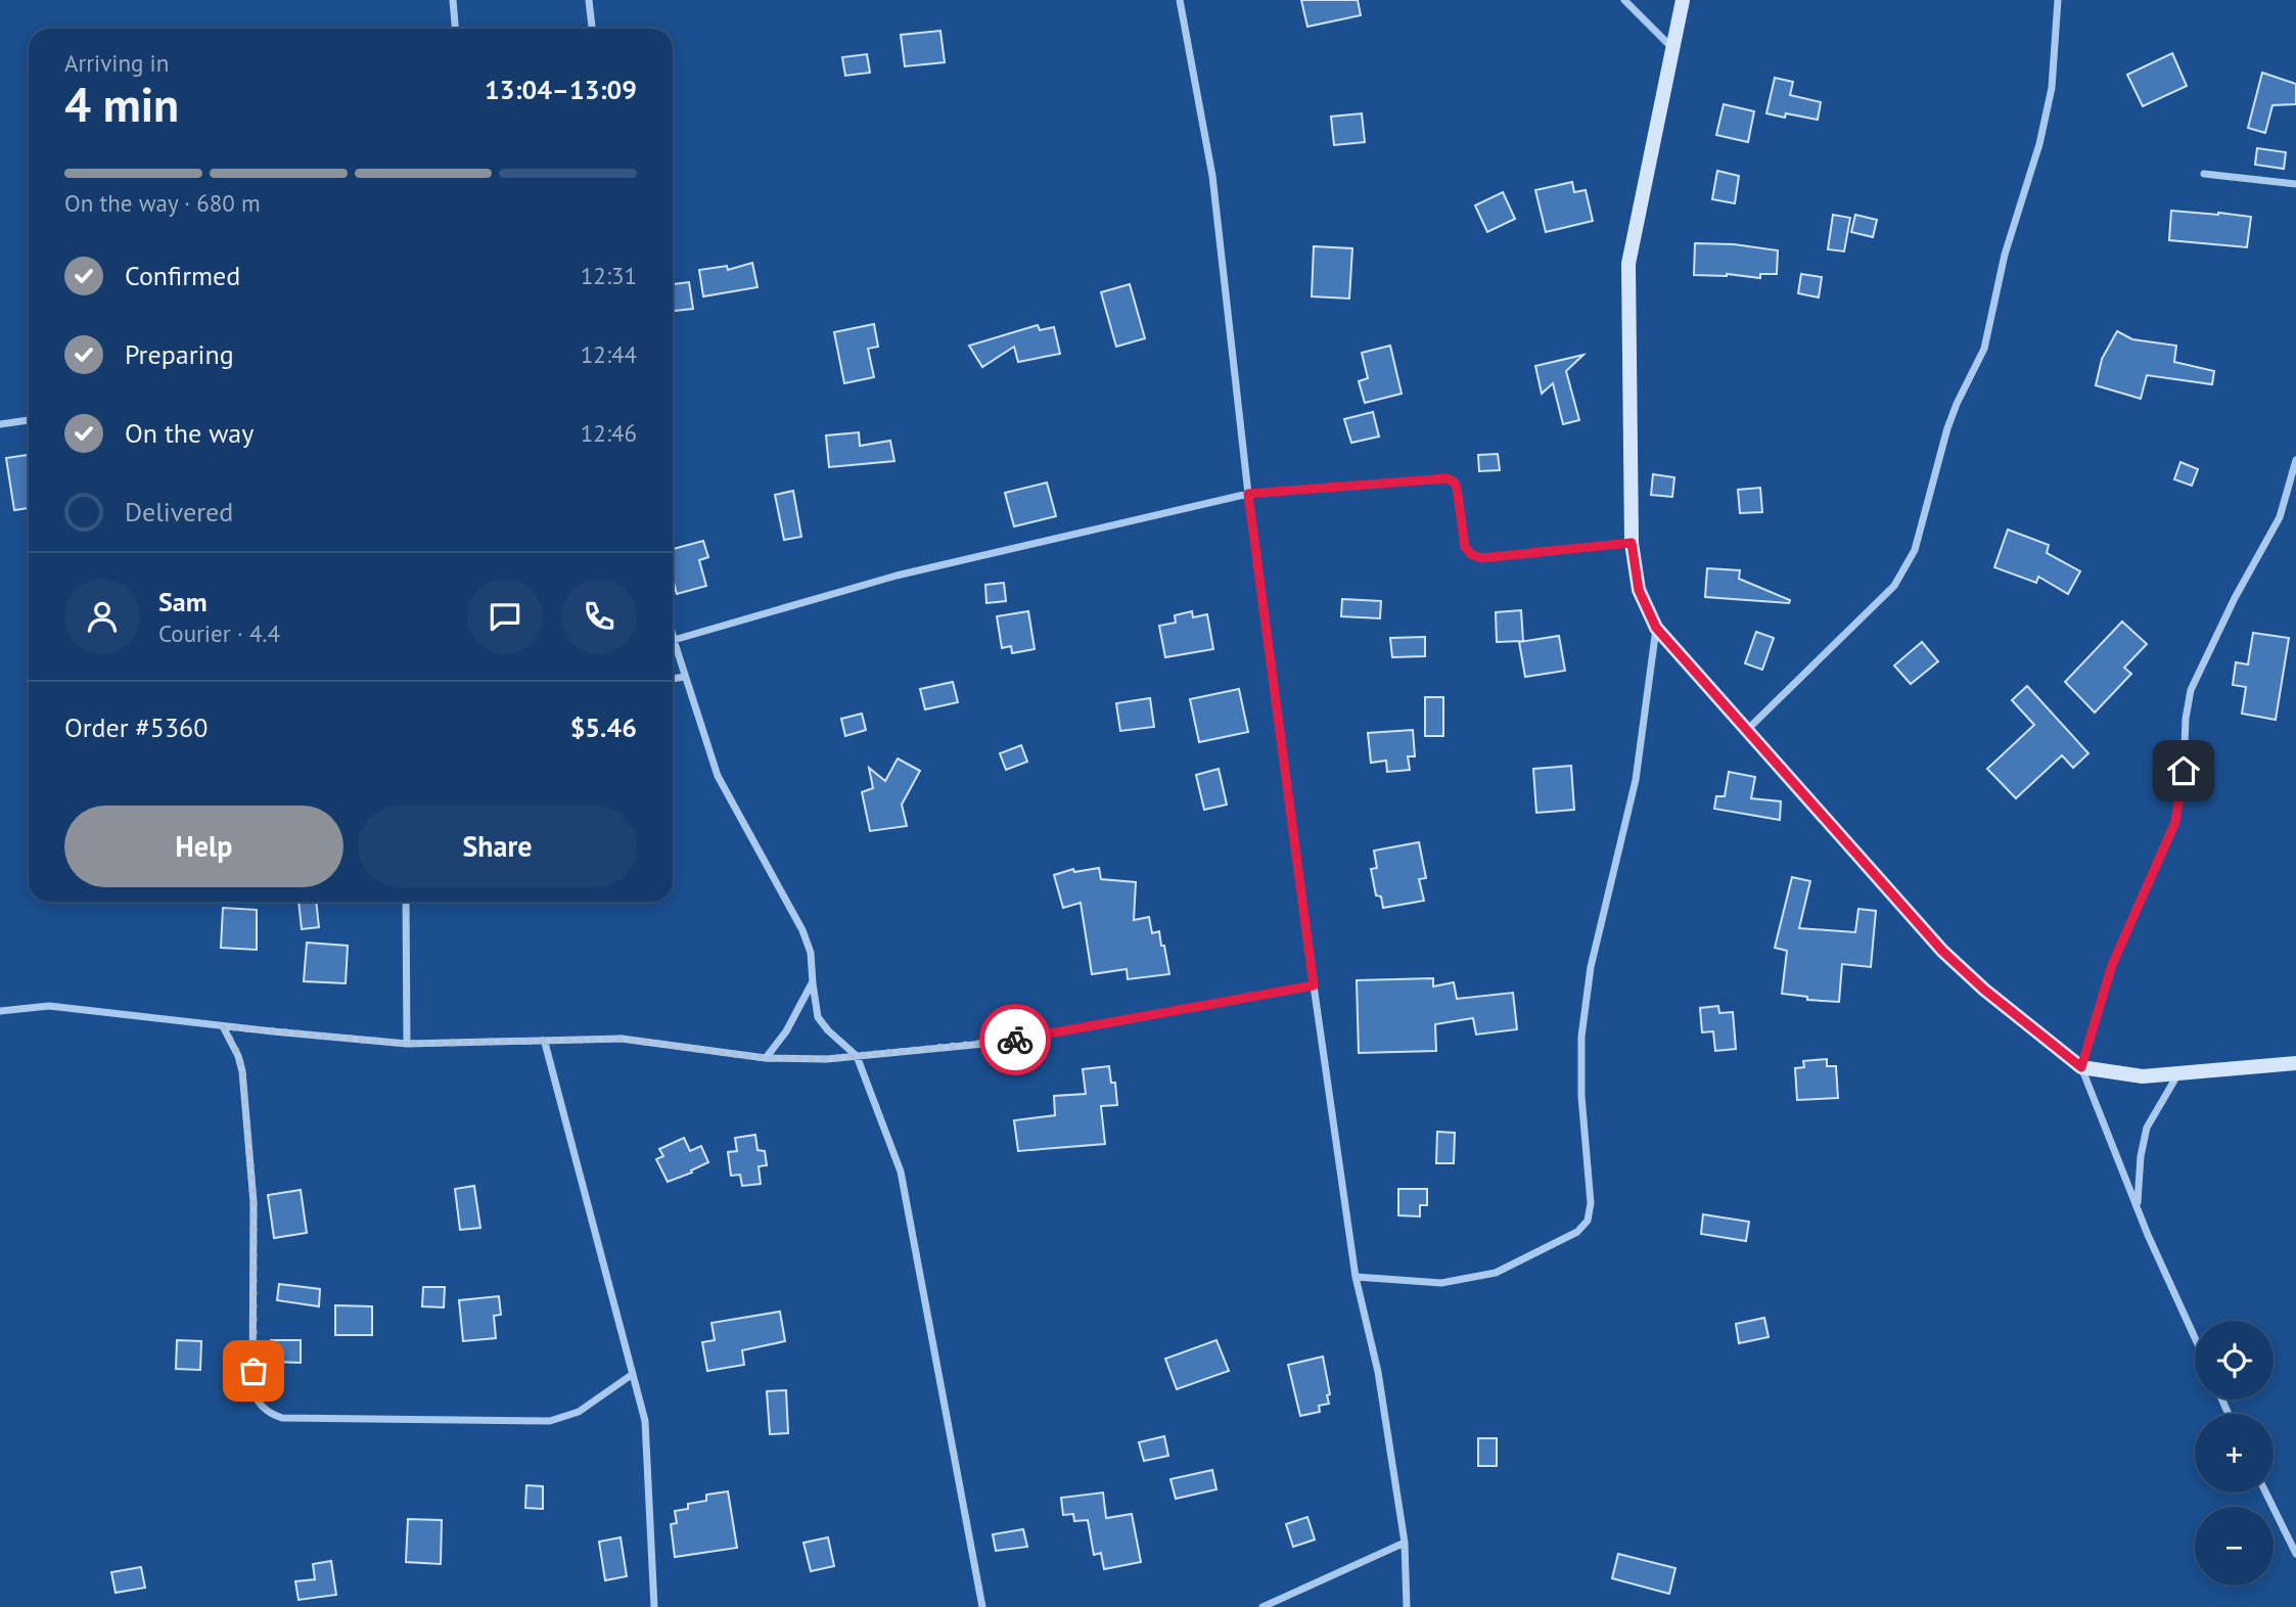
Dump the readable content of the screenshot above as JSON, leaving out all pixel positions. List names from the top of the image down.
{
  "page": {
    "heading": ["4 min", "Arriving in", "13:04–13:09"],
    "panel": [
      "Sam",
      "Courier · 4.4",
      "Order #5360",
      "$5.46"
    ],
    "bar": "On the way · 680 m",
    "list": [
      ["Confirmed", "12:31"],
      ["Preparing", "12:44"],
      ["On the way", "12:46"],
      "Delivered"
    ],
    "buttons": ["Help", "Share"],
    "map_buttons": ["+", "−"]
  }
}
